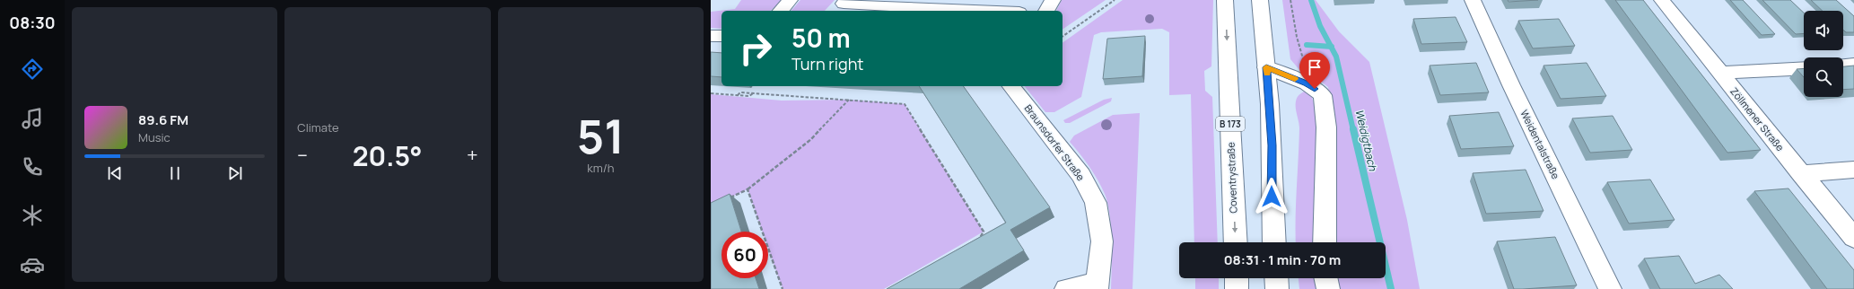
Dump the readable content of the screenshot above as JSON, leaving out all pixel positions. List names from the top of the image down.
{
  "streets": {
    "street": [
      "Zöllmener Straße",
      "B 173",
      "Braunsdorfer Straße",
      "Weidentalstraße",
      "Coventrystraße"
    ]
  },
  "water": ["Weidigtbach"],
  "page": {
    "tabs": "08:30",
    "tile": [
      "Climate",
      ["51", "km/h"]
    ],
    "turn": ["50 m", "Turn right"],
    "song": ["89.6 FM", "Music"],
    "heat": ["−", "20.5°", "+"],
    "limit": "60",
    "trip": "08:31 · 1 min · 70 m"
  }
}
